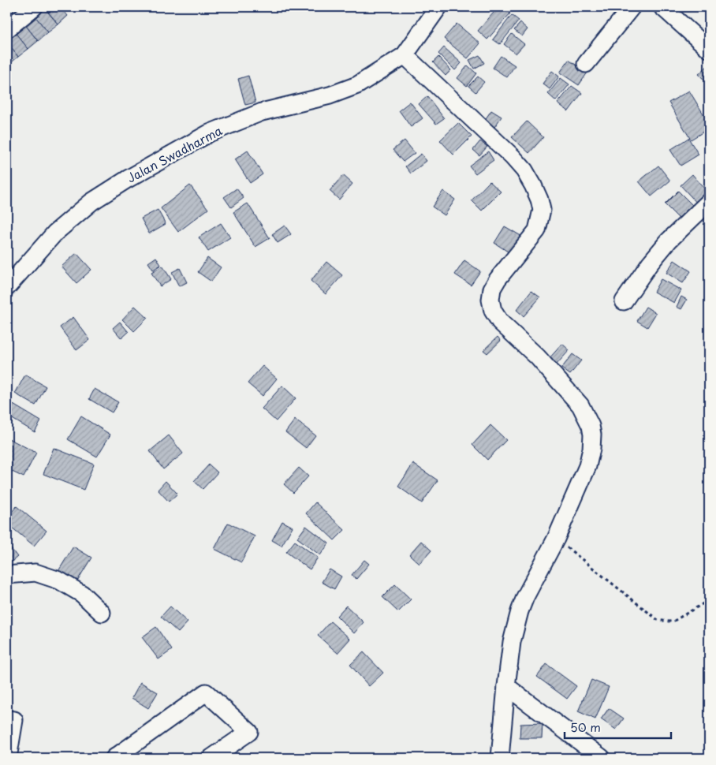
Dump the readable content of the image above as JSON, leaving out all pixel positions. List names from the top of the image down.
{
  "streets": {
    "street": ["Jalan Swadharma"]
  },
  "scale_bar": "50 m"
}
